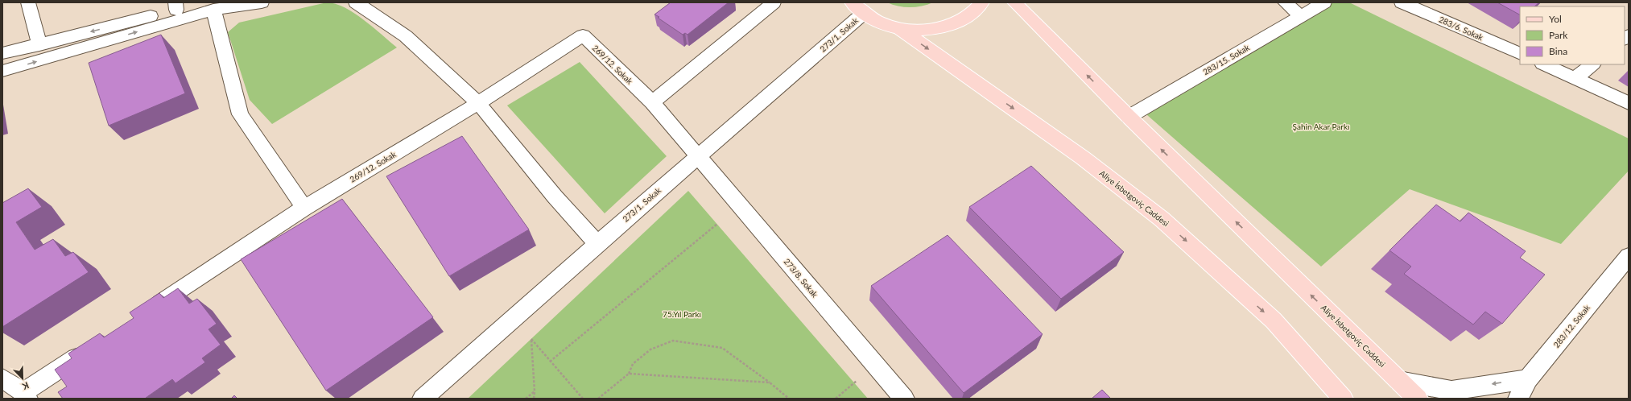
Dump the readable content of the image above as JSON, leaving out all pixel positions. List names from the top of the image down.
{
  "streets": {
    "main road": ["Aliye İsbetgoviç Caddesi"],
    "street": [
      "283/6. Sokak",
      "273/1. Sokak",
      "283/15. Sokak",
      "269/12. Sokak",
      "273/8. Sokak",
      "283/12. Sokak"
    ]
  },
  "crossings": [
    ["273/1. Sokak", "269/12. Sokak"],
    ["273/1. Sokak", "273/8. Sokak"],
    ["283/15. Sokak", "Aliye İsbetgoviç Caddesi"],
    ["269/12. Sokak", "273/8. Sokak"]
  ],
  "parks": ["Şahin Akar Parkı", "75.Yıl Parkı"],
  "legend": ["Yol", "Park", "Bina"],
  "north": "bottom right"
}
